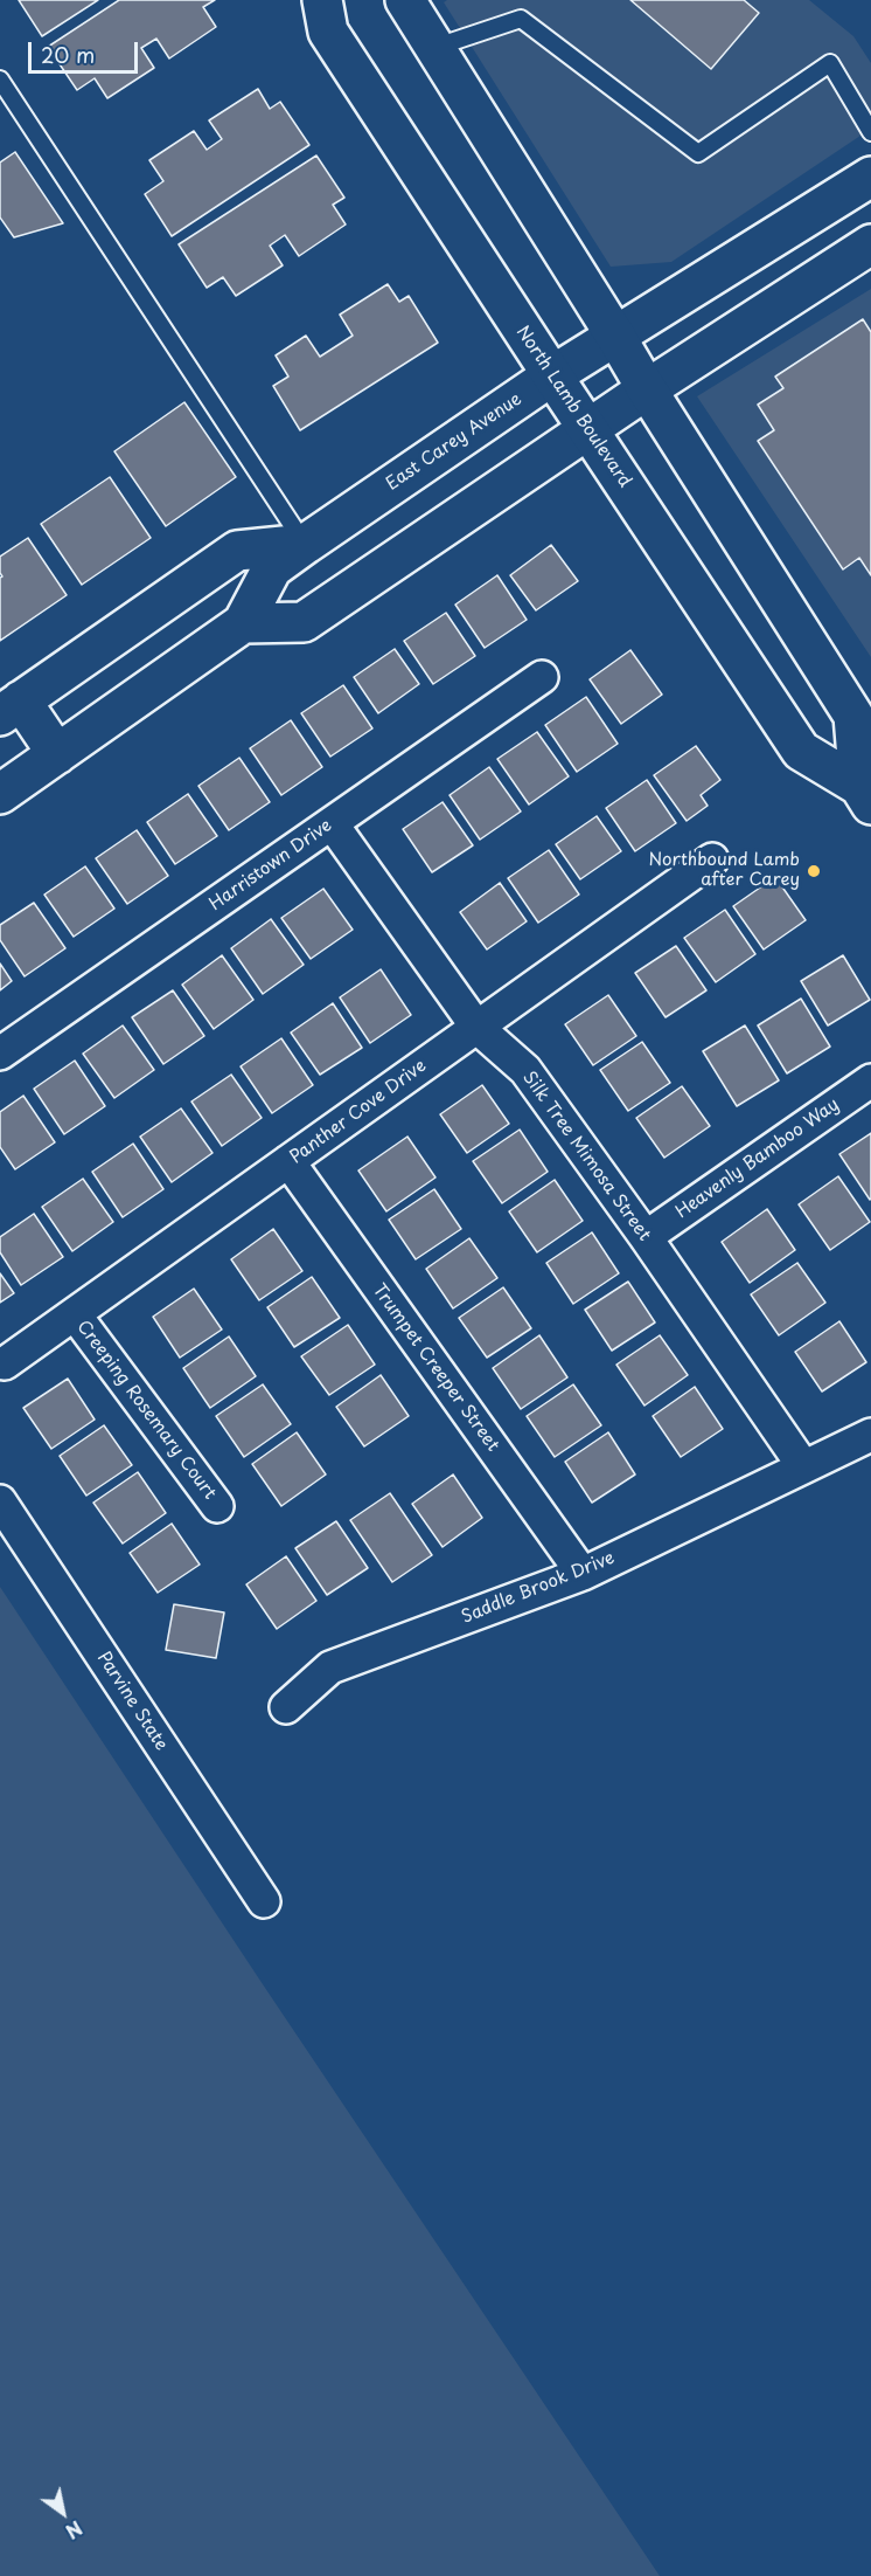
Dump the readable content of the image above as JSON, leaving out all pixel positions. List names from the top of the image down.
{
  "streets": {
    "main road": ["North Lamb Boulevard", "East Carey Avenue"],
    "street": [
      "Harristown Drive",
      "Panther Cove Drive",
      "Silk Tree Mimosa Street",
      "Heavenly Bamboo Way",
      "Trumpet Creeper Street",
      "Creeping Rosemary Court",
      "Saddle Brook Drive",
      "Parvine State"
    ]
  },
  "crossings": [
    ["North Lamb Boulevard", "East Carey Avenue"],
    ["Harristown Drive", "Silk Tree Mimosa Street"],
    ["Panther Cove Drive", "Silk Tree Mimosa Street"],
    ["Panther Cove Drive", "Trumpet Creeper Street"],
    ["Panther Cove Drive", "Creeping Rosemary Court"],
    ["Silk Tree Mimosa Street", "Heavenly Bamboo Way"],
    ["Silk Tree Mimosa Street", "Saddle Brook Drive"],
    ["Trumpet Creeper Street", "Saddle Brook Drive"]
  ],
  "places": ["Northbound Lamb after Carey"],
  "scale_bar": "20 m",
  "north": "bottom right"
}
